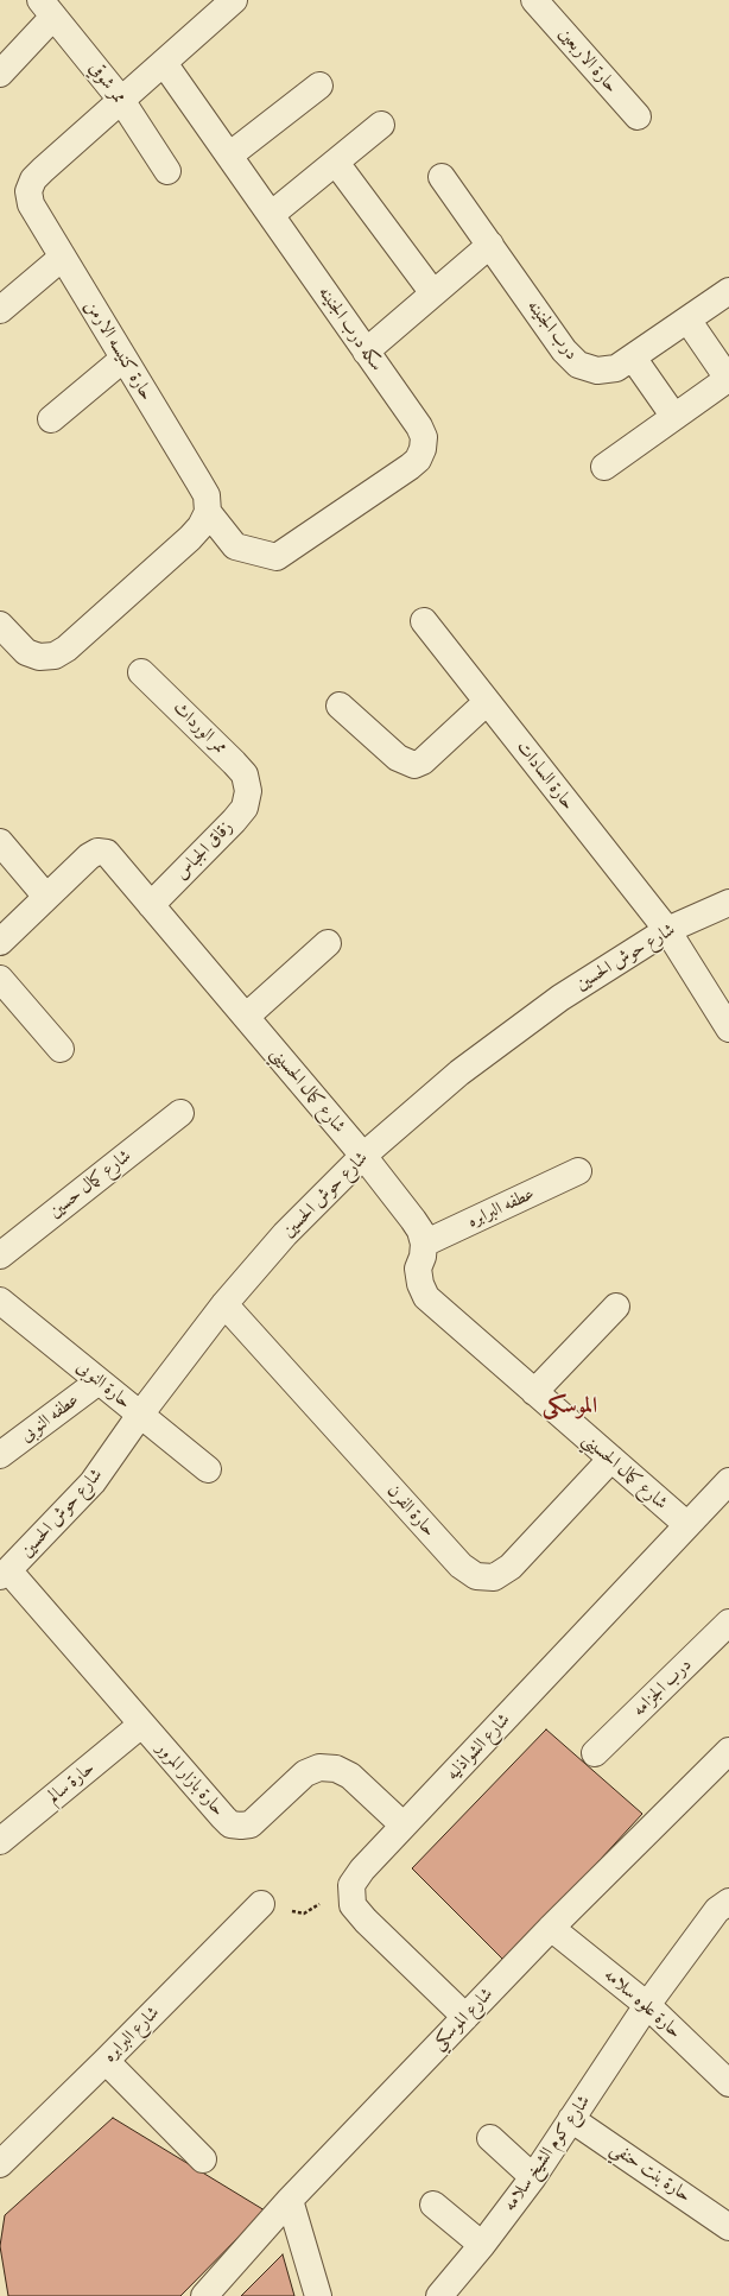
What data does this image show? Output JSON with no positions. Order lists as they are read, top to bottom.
{
  "streets": {
    "street": [
      "حارة الاربعين",
      "ممر شوقي",
      "سكه درب الجنينه",
      "درب الجنينه",
      "حارة كنيسه الارمن",
      "ممر الورداث",
      "حارة السادات",
      "زقاق الجباس",
      "شارع حوش الحسين",
      "شارع كمال الحسيني",
      "شارع كمال حسين",
      "عطفه البرابره",
      "حارة النوبى",
      "عطفه النوبى",
      "حارة الفرن",
      "درب الجزامه",
      "شارع الشواذليه",
      "حارة بازار المرور",
      "حارة سالم",
      "حارة علوه سلامه",
      "شارع الموسكي",
      "شارع البرابره",
      "شارع كوم الشيخ سلامه",
      "حارة بنت حنفي"
    ]
  },
  "crossings": [
    ["ممر شوقي", "حارة كنيسه الارمن"],
    ["سكه درب الجنينه", "حارة كنيسه الارمن"],
    ["ممر الورداث", "زقاق الجباس"],
    ["حارة السادات", "شارع حوش الحسين"],
    ["زقاق الجباس", "شارع كمال الحسيني"],
    ["شارع حوش الحسين", "شارع كمال الحسيني"],
    ["شارع حوش الحسين", "حارة النوبى"],
    ["شارع حوش الحسين", "حارة الفرن"],
    ["شارع حوش الحسين", "حارة بازار المرور"],
    ["شارع كمال الحسيني", "عطفه البرابره"],
    ["شارع كمال الحسيني", "حارة الفرن"],
    ["شارع كمال الحسيني", "شارع الشواذليه"],
    ["حارة النوبى", "عطفه النوبى"],
    ["شارع الشواذليه", "حارة بازار المرور"],
    ["حارة بازار المرور", "حارة سالم"],
    ["حارة علوه سلامه", "شارع الموسكي"],
    ["حارة علوه سلامه", "شارع كوم الشيخ سلامه"],
    ["شارع كوم الشيخ سلامه", "حارة بنت حنفي"]
  ],
  "districts": ["الموسكى"]
}
